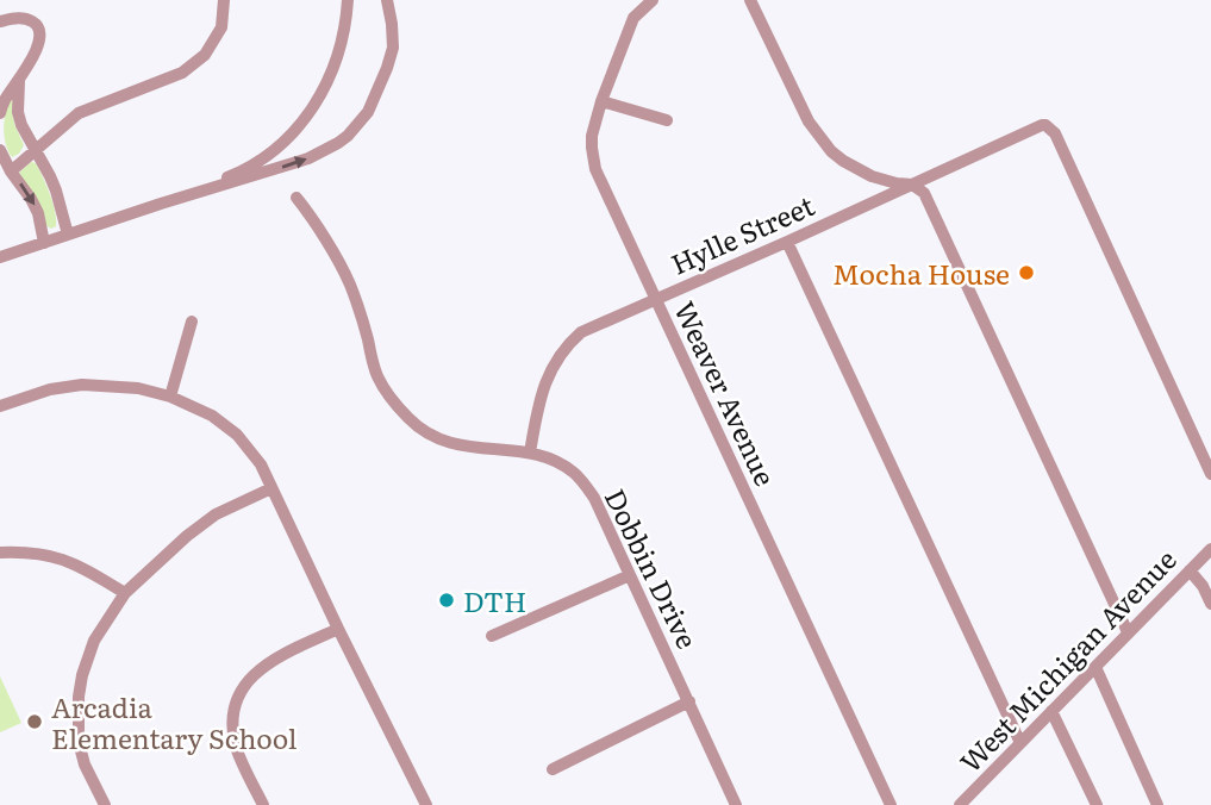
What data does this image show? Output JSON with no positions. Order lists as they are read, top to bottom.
{
  "streets": {
    "street": [
      "Hylle Street",
      "Weaver Avenue",
      "Dobbin Drive",
      "West Michigan Avenue"
    ]
  },
  "crossings": [
    ["Hylle Street", "Weaver Avenue"],
    ["Hylle Street", "Dobbin Drive"]
  ],
  "places": ["Mocha House", "DTH", "Arcadia Elementary School"]
}
